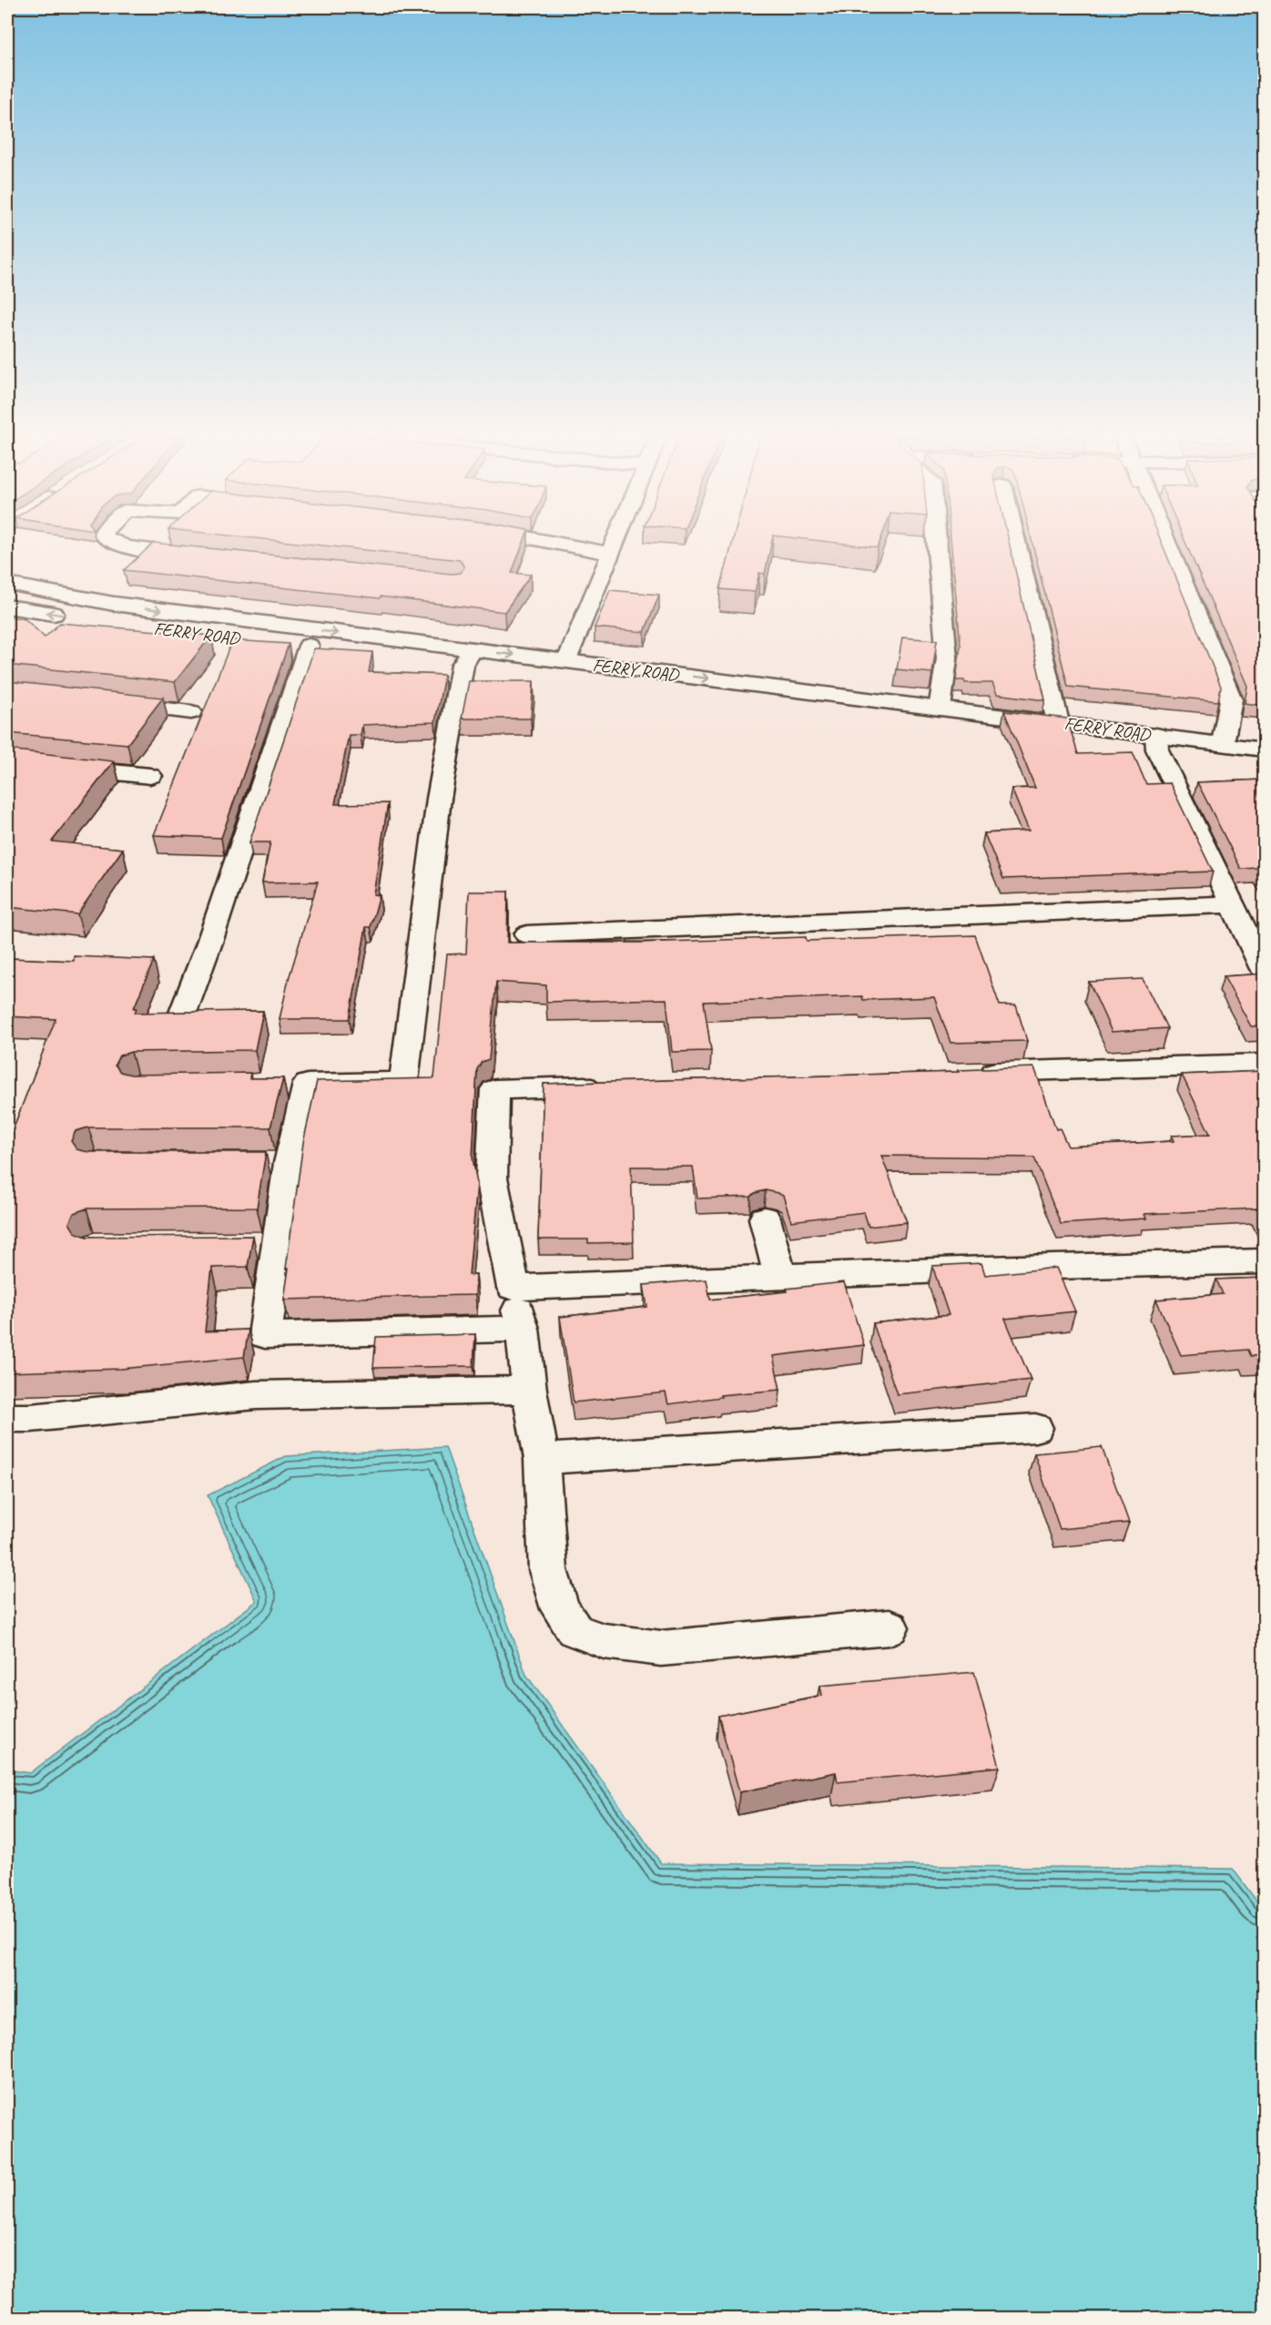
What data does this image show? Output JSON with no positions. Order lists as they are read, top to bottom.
{
  "streets": {
    "street": ["FERRY ROAD"]
  }
}
